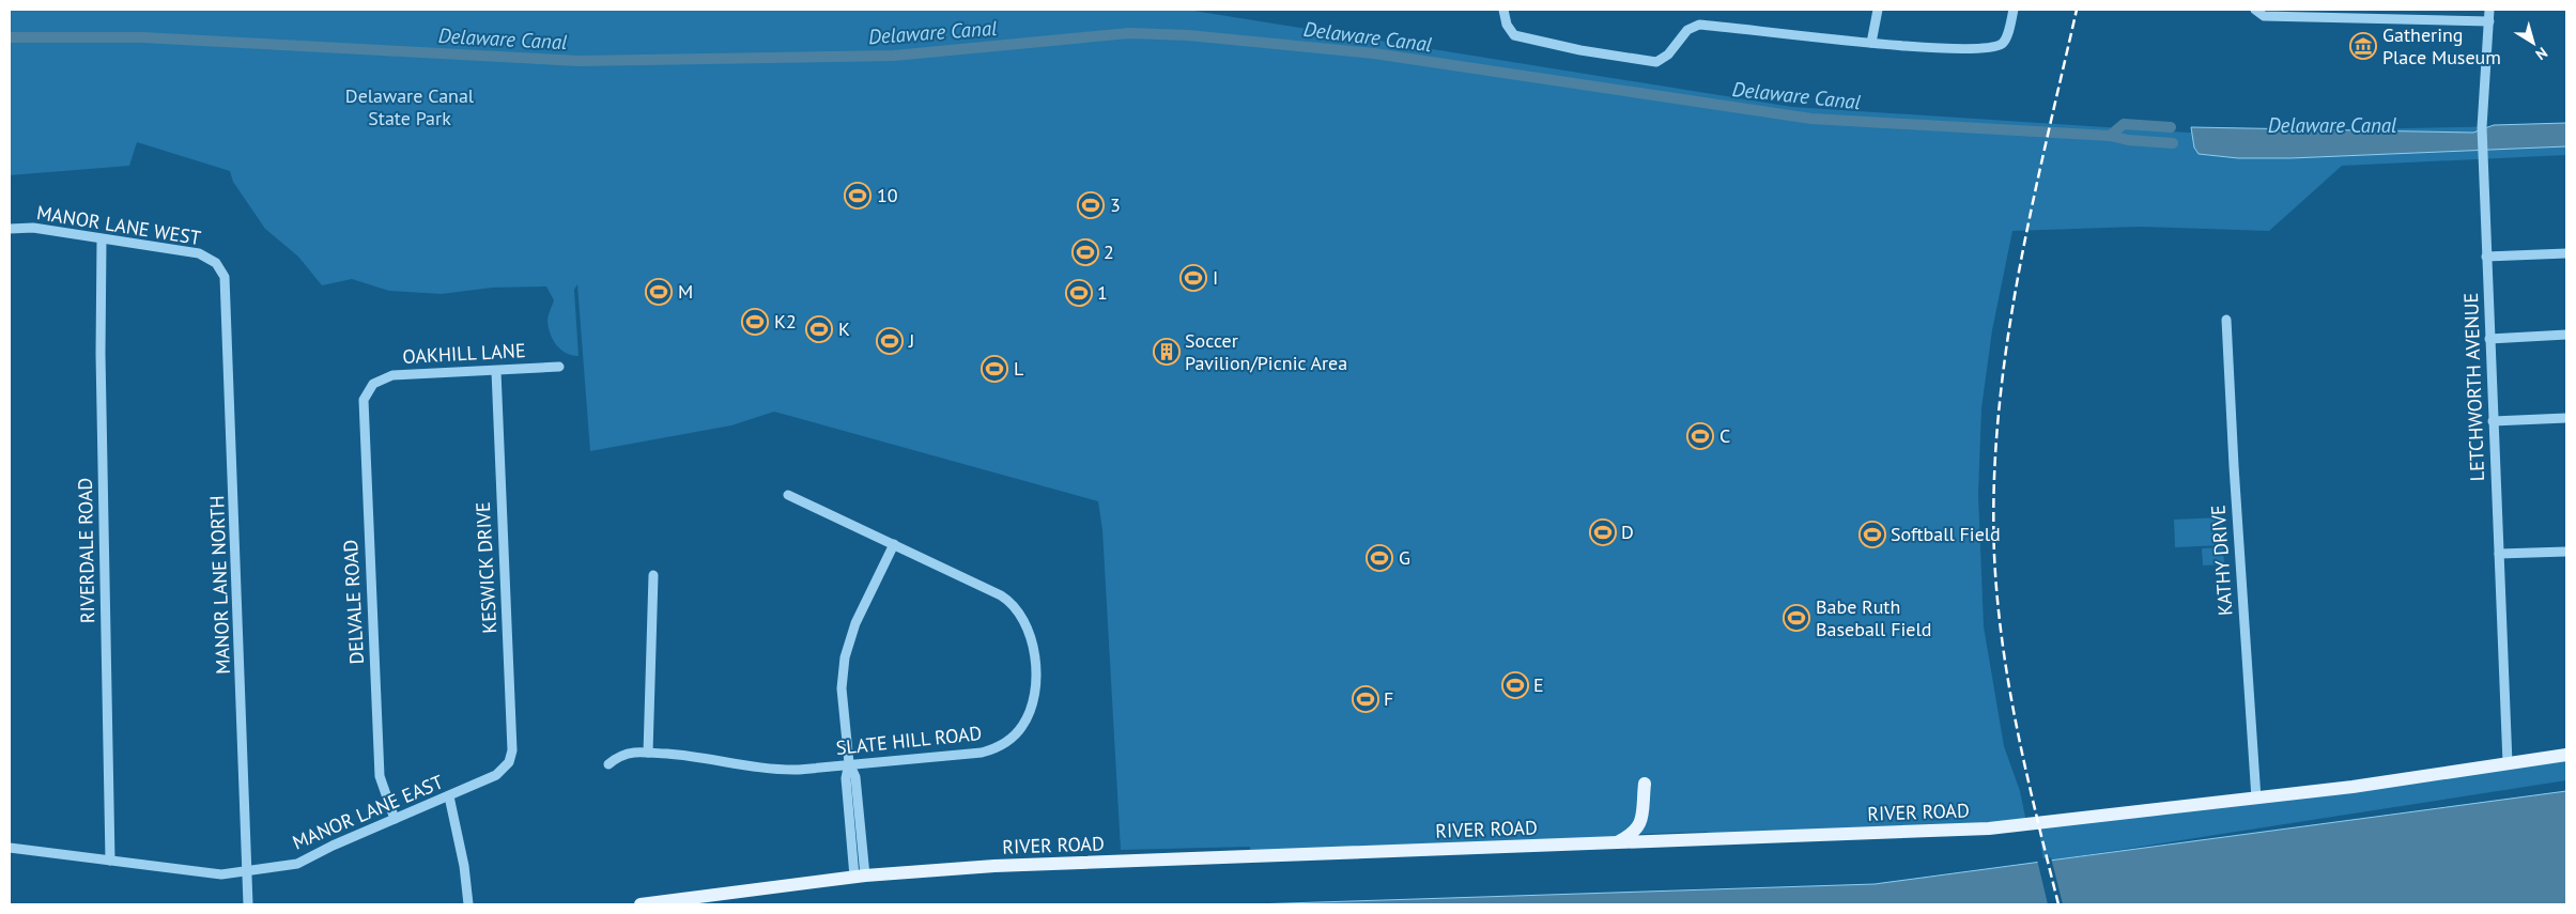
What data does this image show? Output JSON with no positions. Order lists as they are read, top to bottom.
{
  "streets": {
    "main road": ["RIVER ROAD"],
    "street": [
      "MANOR LANE WEST",
      "OAKHILL LANE",
      "LETCHWORTH AVENUE",
      "RIVERDALE ROAD",
      "KATHY DRIVE",
      "KESWICK DRIVE",
      "MANOR LANE NORTH",
      "DELVALE ROAD",
      "SLATE HILL ROAD",
      "MANOR LANE EAST"
    ]
  },
  "crossings": [
    ["MANOR LANE WEST", "RIVERDALE ROAD"],
    ["MANOR LANE WEST", "MANOR LANE NORTH"],
    ["OAKHILL LANE", "KESWICK DRIVE"],
    ["OAKHILL LANE", "DELVALE ROAD"],
    ["LETCHWORTH AVENUE", "RIVER ROAD"],
    ["RIVERDALE ROAD", "MANOR LANE EAST"],
    ["KATHY DRIVE", "RIVER ROAD"],
    ["KESWICK DRIVE", "MANOR LANE EAST"],
    ["MANOR LANE NORTH", "MANOR LANE EAST"],
    ["DELVALE ROAD", "MANOR LANE EAST"]
  ],
  "water": ["Delaware Canal"],
  "parks": ["Delaware Canal State Park"],
  "places": {
    "museum": ["Gathering Place Museum"],
    "sports": [
      "10",
      "3",
      "2",
      "I",
      "M",
      "1",
      "K2",
      "K",
      "J",
      "L",
      "C",
      "D",
      "Softball Field",
      "G",
      "Babe Ruth Baseball Field",
      "E",
      "F"
    ],
    "building": ["Soccer Pavilion/Picnic Area"]
  },
  "north": "bottom right"
}
